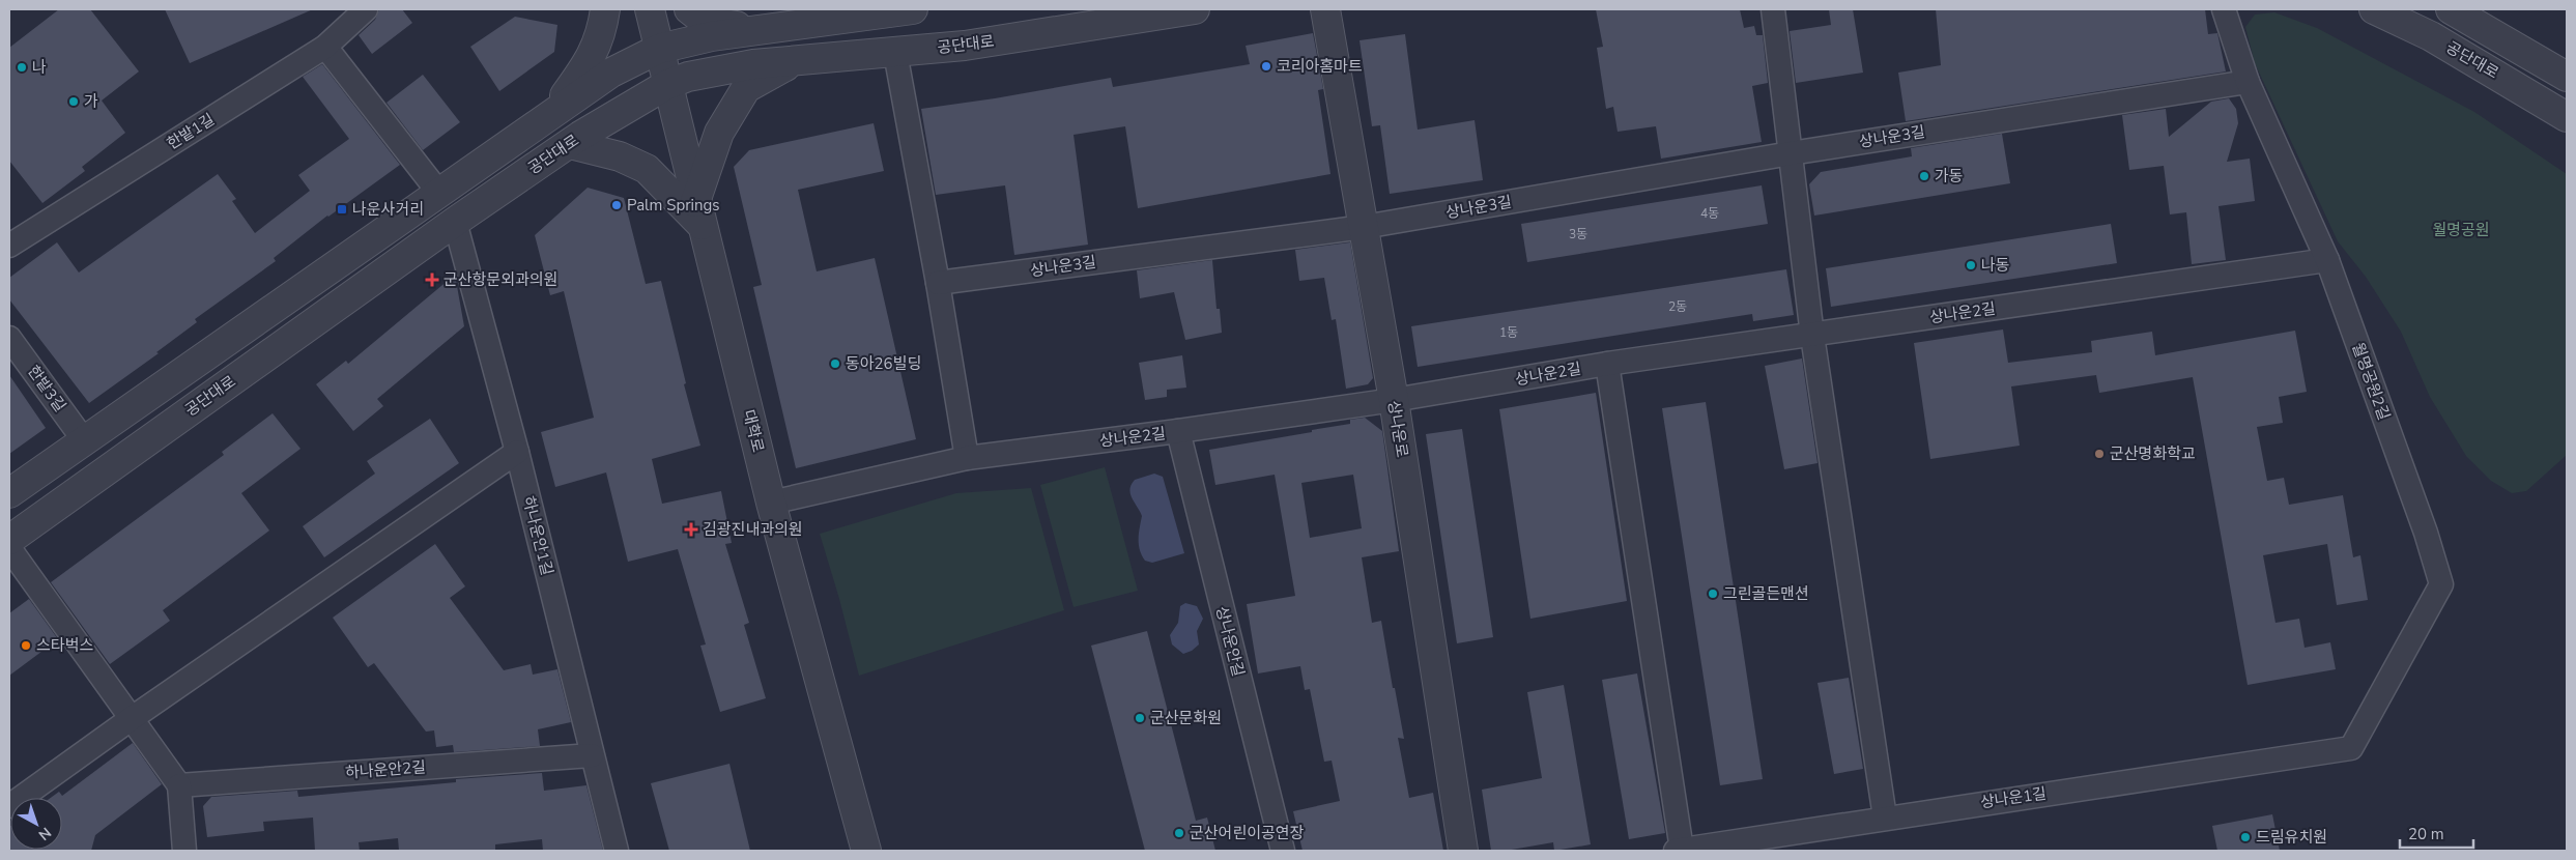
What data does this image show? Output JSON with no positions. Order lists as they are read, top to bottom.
{
  "streets": {
    "street": [
      "공단대로",
      "한밭1길",
      "상나운3길",
      "상나운2길",
      "월명공원2길",
      "한밭3길",
      "상나운로",
      "대학로",
      "하나운안1길",
      "상나운안길",
      "하나운안2길",
      "상나운1길"
    ]
  },
  "crossings": [
    ["공단대로", "대학로"],
    ["공단대로", "하나운안1길"],
    ["상나운3길", "월명공원2길"],
    ["상나운3길", "상나운로"],
    ["상나운2길", "월명공원2길"],
    ["상나운2길", "상나운로"],
    ["상나운2길", "대학로"],
    ["상나운2길", "상나운안길"],
    ["월명공원2길", "상나운1길"],
    ["하나운안1길", "하나운안2길"]
  ],
  "parks": ["월명공원"],
  "places": {
    "other": [
      "코리아홈마트",
      "나",
      "가",
      "가동",
      "Palm Springs",
      "나동",
      "동아26빌딩",
      "군산명화학교",
      "그린골든맨션",
      "스타벅스",
      "군산문화원",
      "군산어린이공연장",
      "드림유치원"
    ],
    "transit": ["나운사거리"],
    "health": ["군산항문외과의원", "김광진내과의원"]
  },
  "house_numbers": [
    "4동",
    "3동",
    "2동",
    "1동"
  ],
  "scale_bar": "20 m",
  "north": "bottom right"
}
